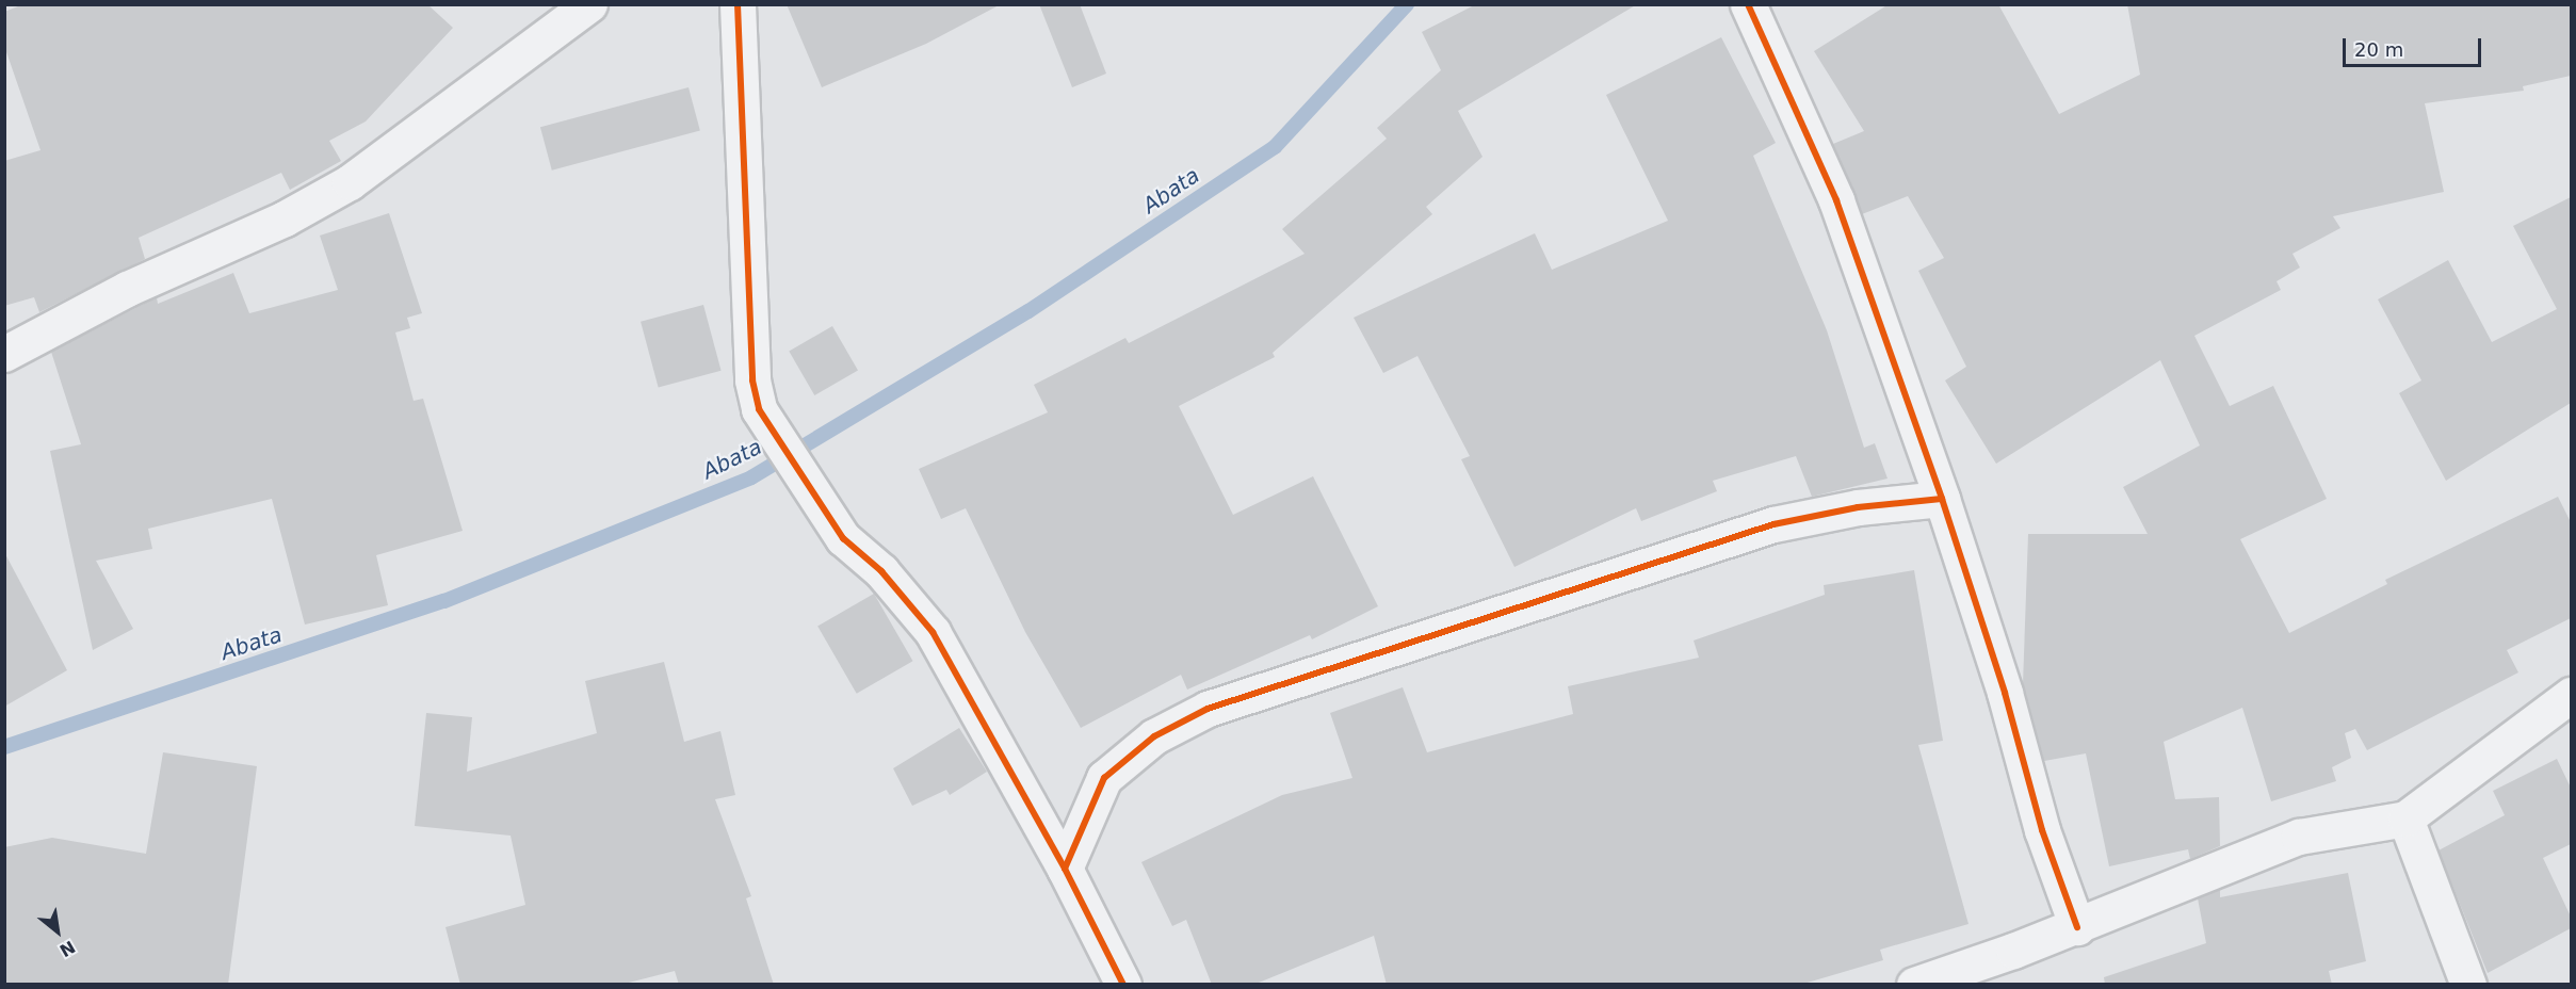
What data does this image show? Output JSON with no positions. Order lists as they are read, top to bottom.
{
  "water": ["Abata"],
  "scale_bar": "20 m",
  "north": "bottom right"
}
